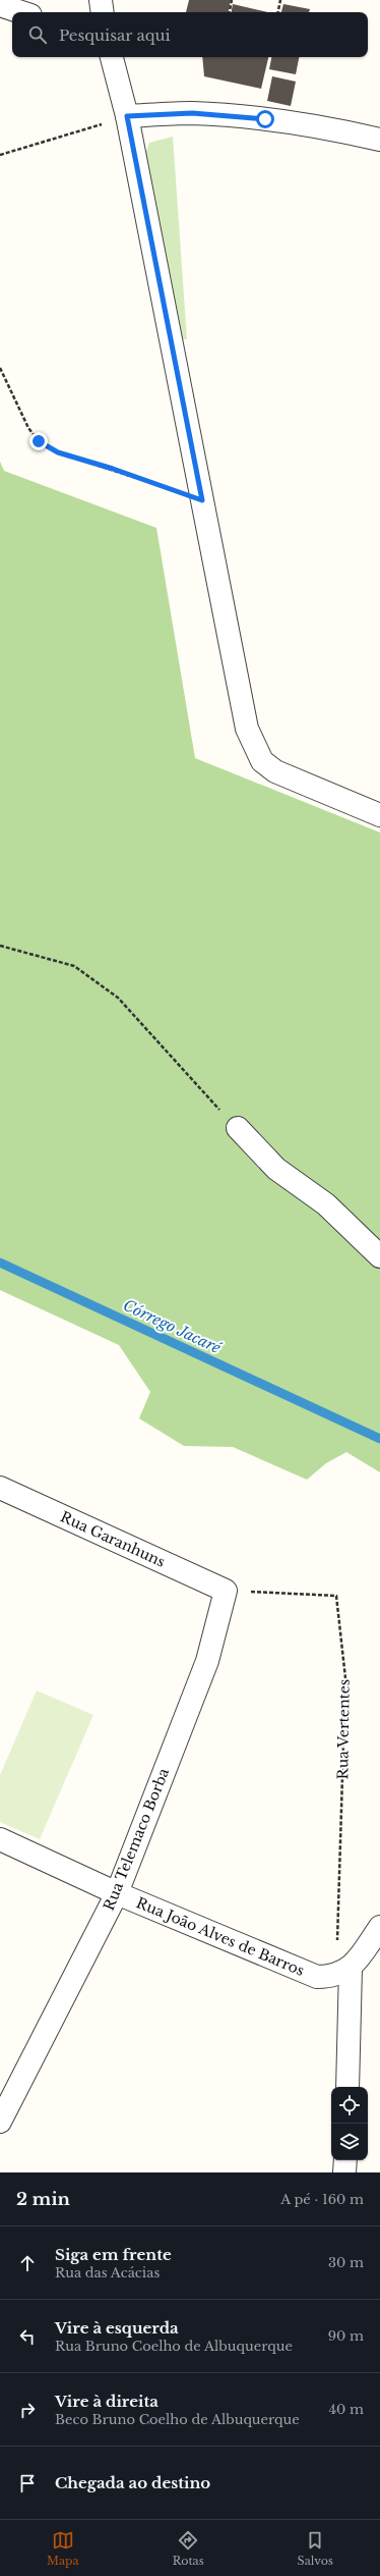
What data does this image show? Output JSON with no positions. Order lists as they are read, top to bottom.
{
  "streets": {
    "street": ["Rua Garanhuns", "Rua Telemaco Borba", "Rua João Alves de Barros"],
    "path": ["Rua Vertentes"]
  },
  "crossings": [
    ["Rua Garanhuns", "Rua Vertentes"],
    ["Rua Garanhuns", "Rua Telemaco Borba"],
    ["Rua Vertentes", "Rua Telemaco Borba"],
    ["Rua Vertentes", "Rua João Alves de Barros"],
    ["Rua Telemaco Borba", "Rua João Alves de Barros"]
  ],
  "water": ["Córrego Jacaré"],
  "page": {
    "search": "Pesquisar aqui",
    "heading": ["2 min", "A pé · 160 m"],
    "list": [
      ["Siga em frente", "Rua das Acácias", "30 m"],
      ["Vire à esquerda", "Rua Bruno Coelho de Albuquerque", "90 m"],
      ["Vire à direita", "Beco Bruno Coelho de Albuquerque", "40 m"],
      "Chegada ao destino"
    ],
    "nav": ["Mapa", "Rotas", "Salvos"]
  }
}
